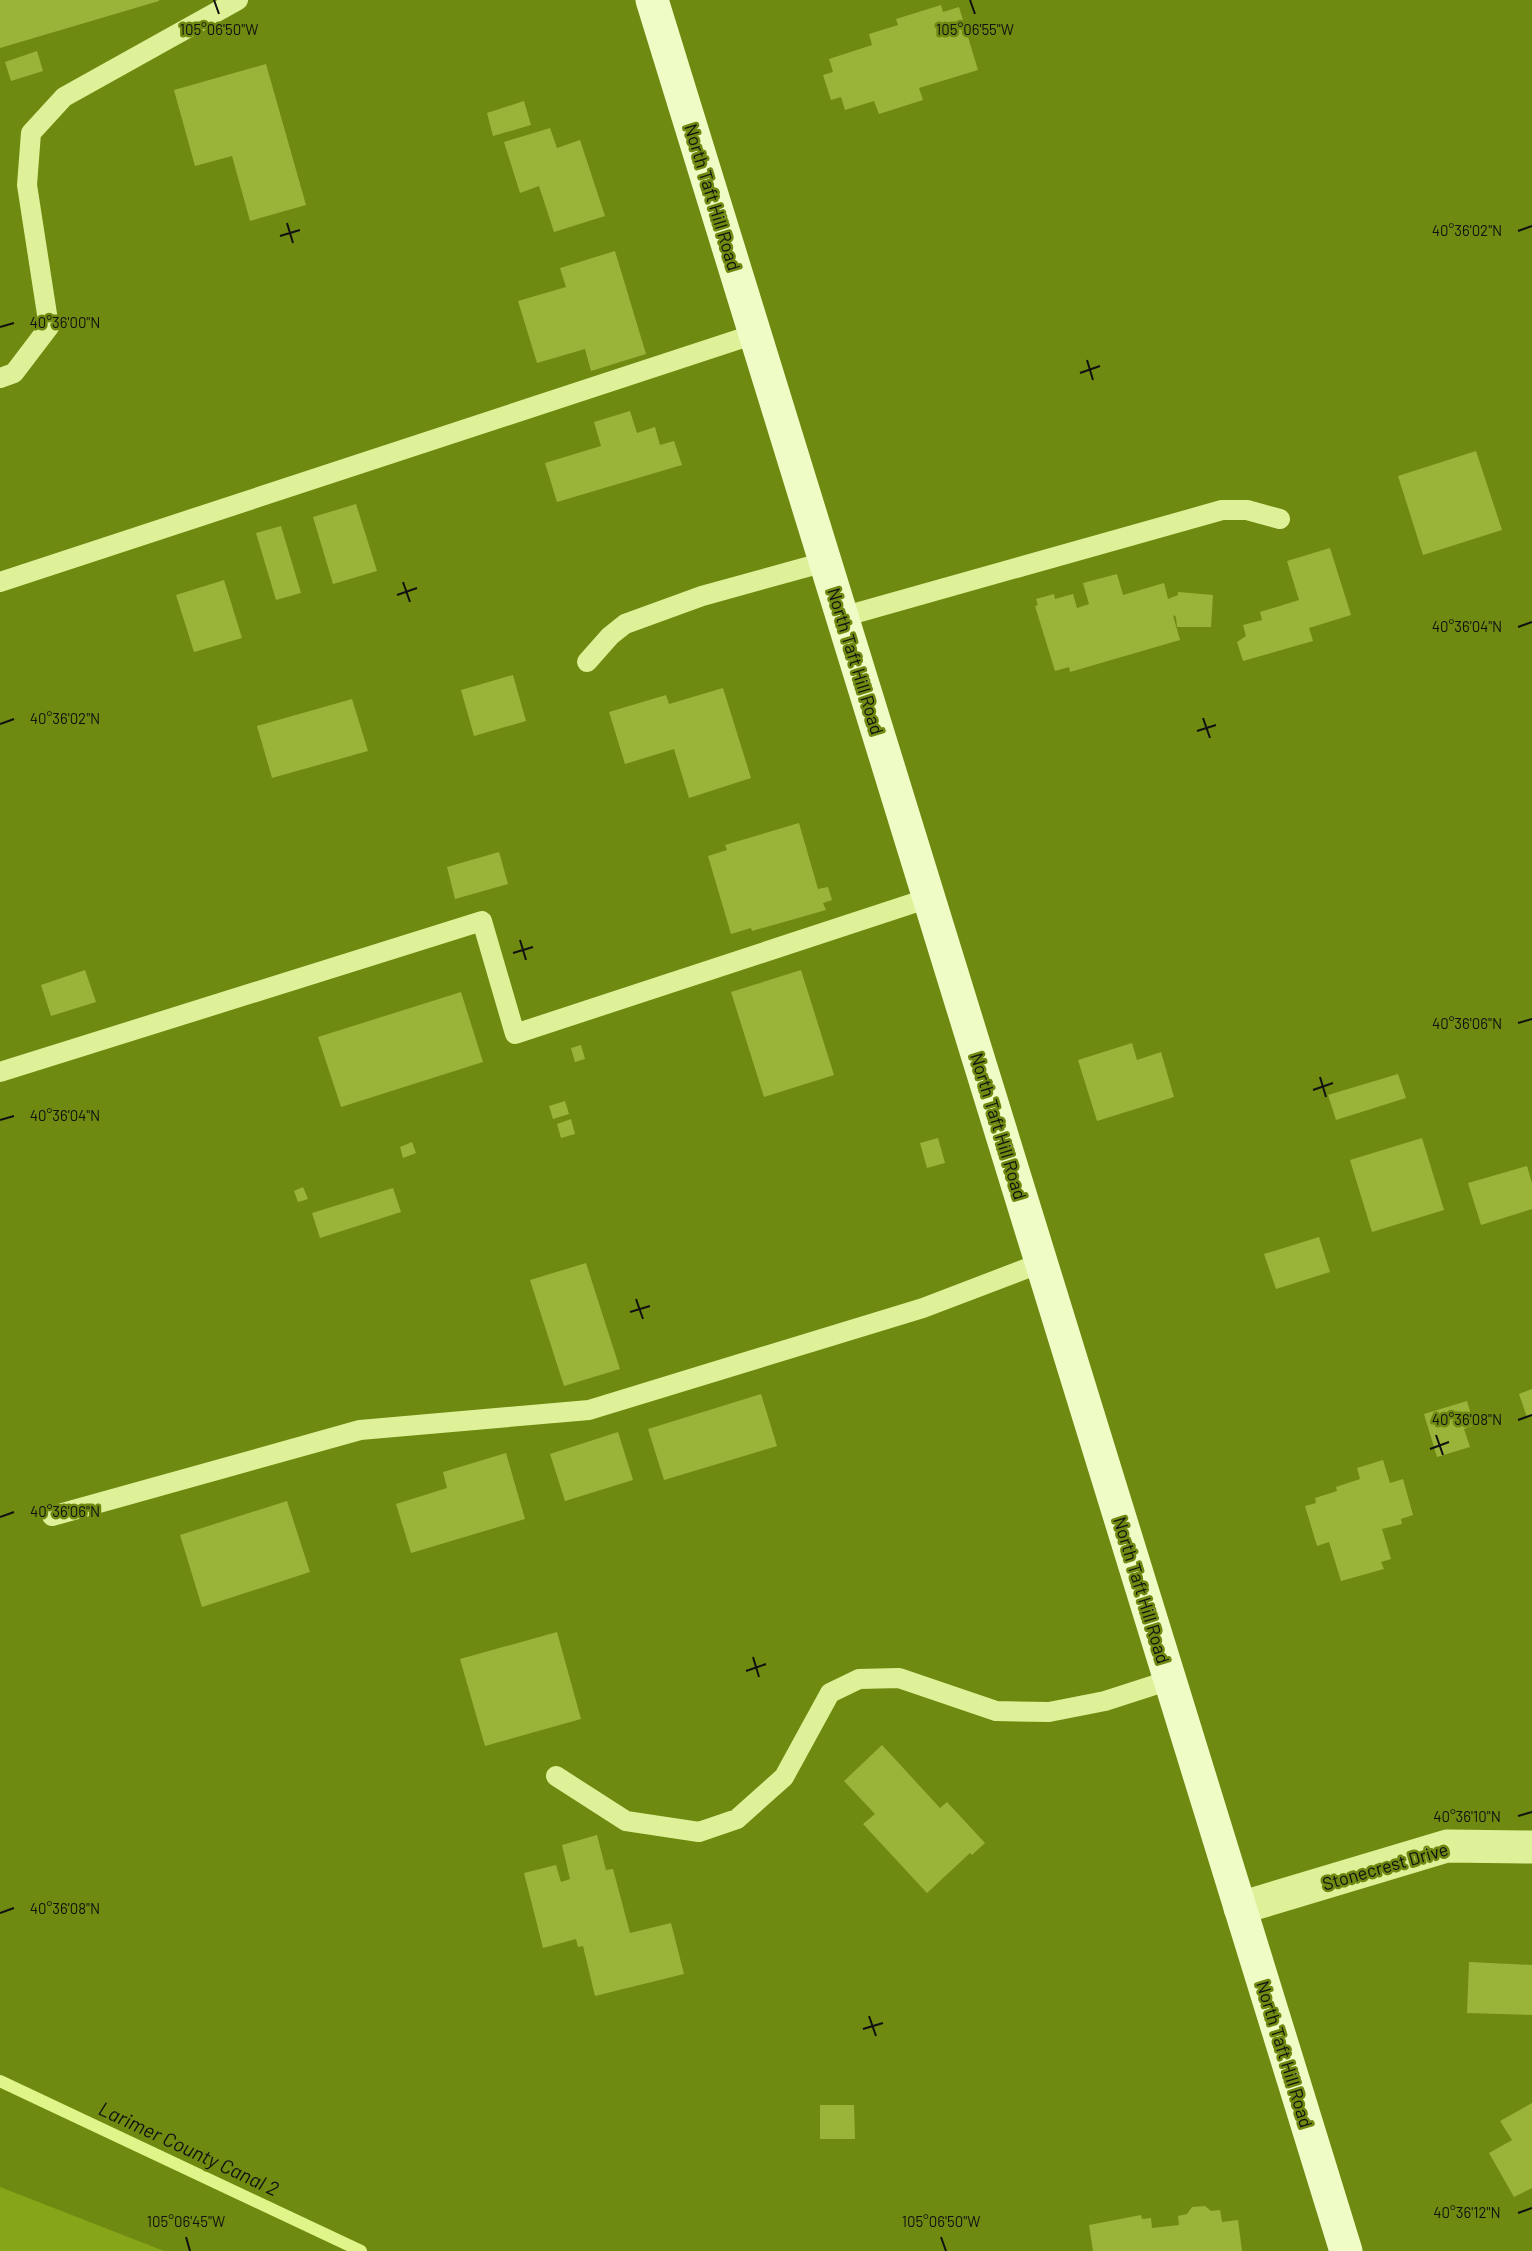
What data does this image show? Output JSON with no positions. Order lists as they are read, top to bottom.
{
  "streets": {
    "main road": ["North Taft Hill Road"],
    "street": ["Stonecrest Drive"]
  },
  "crossings": [
    ["North Taft Hill Road", "Stonecrest Drive"]
  ],
  "water": ["Larimer County Canal 2"],
  "coordinates": [
    "105°06'50\"W",
    "105°06'55\"W",
    "40°36'02\"N",
    "40°36'00\"N",
    "40°36'04\"N",
    "40°36'06\"N",
    "40°36'08\"N",
    "40°36'10\"N",
    "40°36'12\"N",
    "105°06'45\"W"
  ]
}
